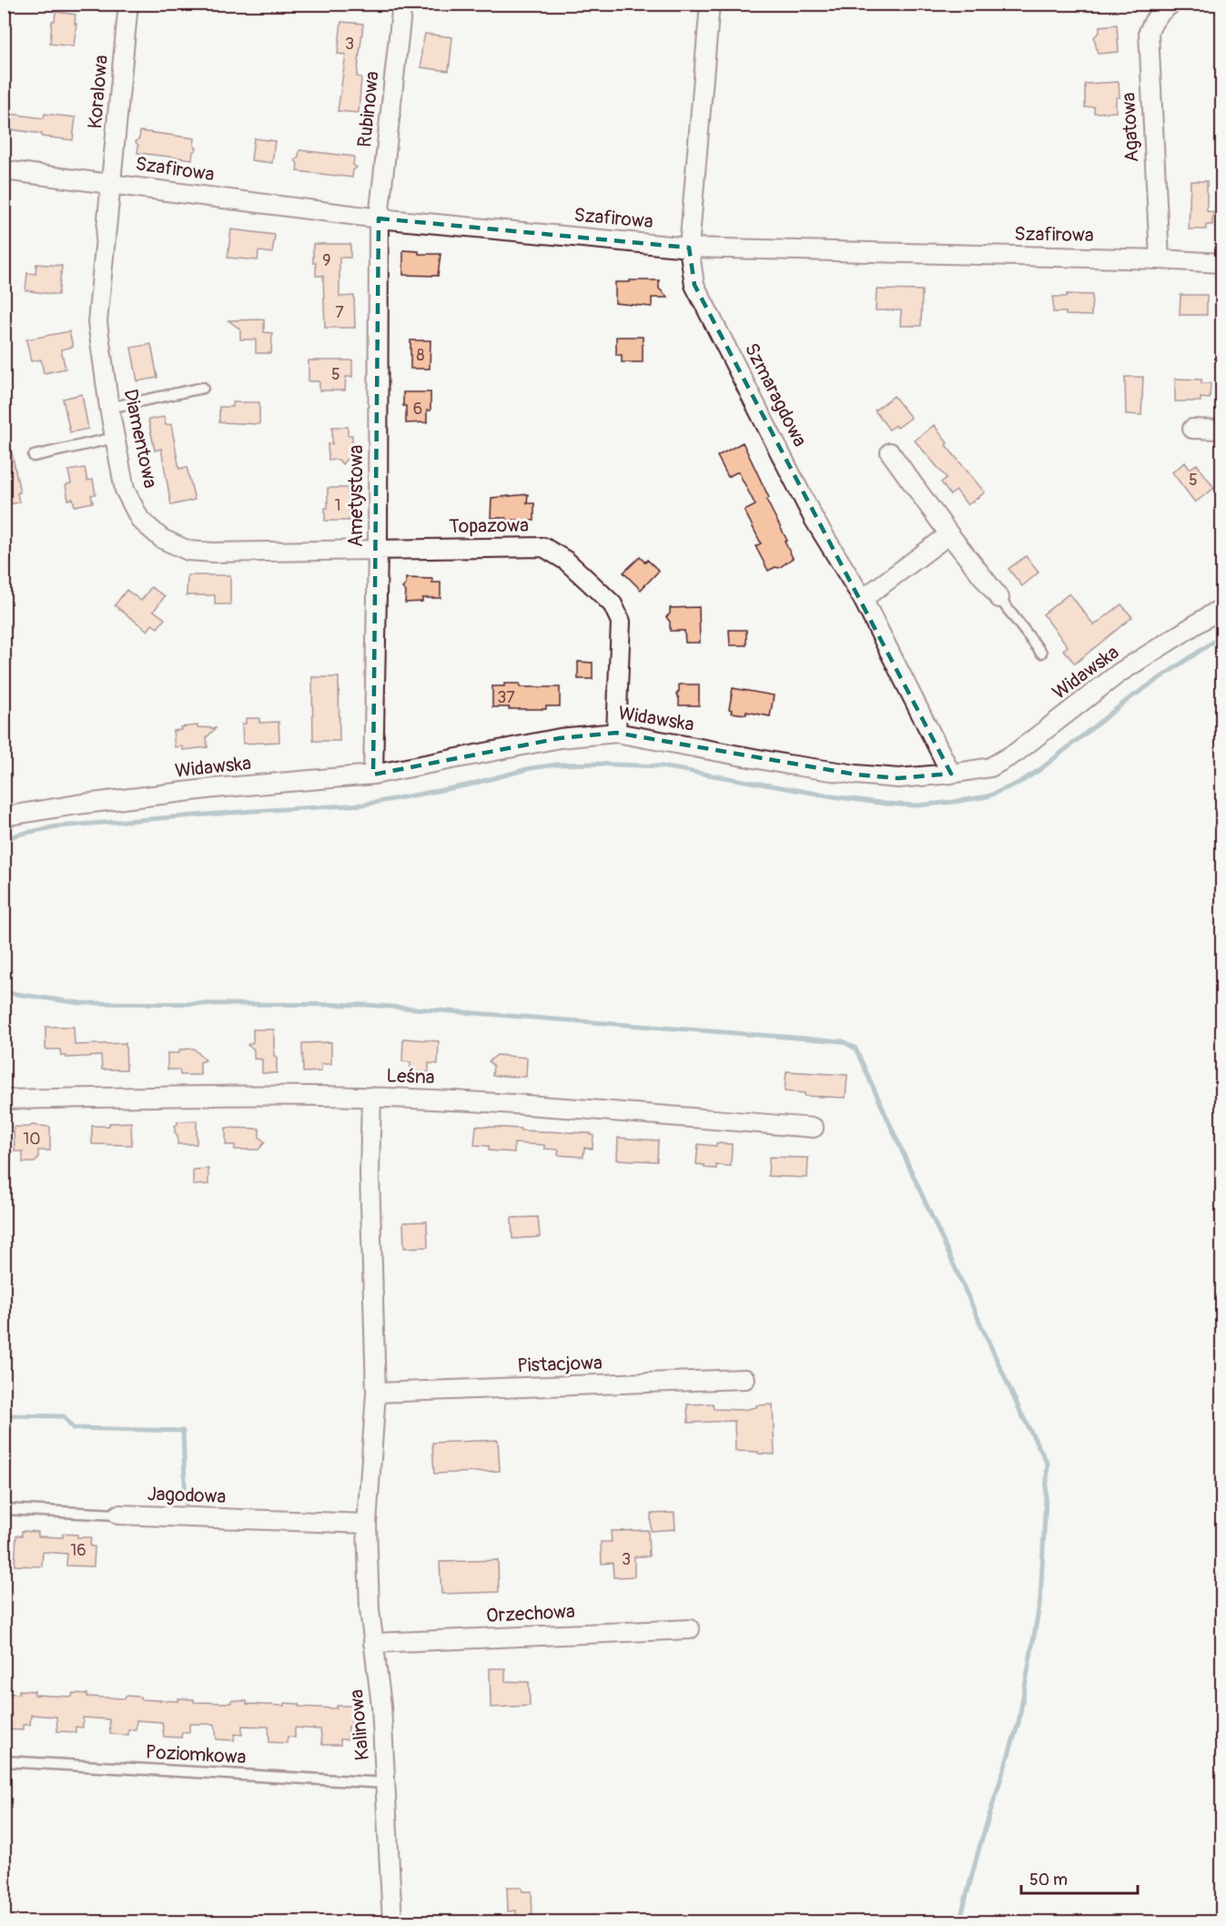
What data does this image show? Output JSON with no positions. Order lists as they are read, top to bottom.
{
  "streets": {
    "street": [
      "Koralowa",
      "Rubinowa",
      "Agatowa",
      "Szafirowa",
      "Szmaragdowa",
      "Diamentowa",
      "Ametystowa",
      "Topazowa",
      "Widawska",
      "Leśna",
      "Pistacjowa",
      "Jagodowa",
      "Orzechowa",
      "Kalinowa"
    ],
    "lane": ["Poziomkowa"]
  },
  "crossings": [
    ["Koralowa", "Szafirowa"],
    ["Koralowa", "Diamentowa"],
    ["Rubinowa", "Szafirowa"],
    ["Rubinowa", "Ametystowa"],
    ["Agatowa", "Szafirowa"],
    ["Szafirowa", "Szmaragdowa"],
    ["Szafirowa", "Diamentowa"],
    ["Szafirowa", "Ametystowa"],
    ["Szmaragdowa", "Widawska"],
    ["Diamentowa", "Ametystowa"],
    ["Diamentowa", "Topazowa"],
    ["Ametystowa", "Topazowa"],
    ["Ametystowa", "Widawska"],
    ["Topazowa", "Widawska"],
    ["Leśna", "Kalinowa"],
    ["Pistacjowa", "Kalinowa"],
    ["Jagodowa", "Kalinowa"],
    ["Orzechowa", "Kalinowa"],
    ["Kalinowa", "Poziomkowa"]
  ],
  "house_numbers": [
    "3",
    "9",
    "7",
    "8",
    "5",
    "6",
    "5",
    "1",
    "37",
    "10",
    "16",
    "3"
  ],
  "scale_bar": "50 m"
}
